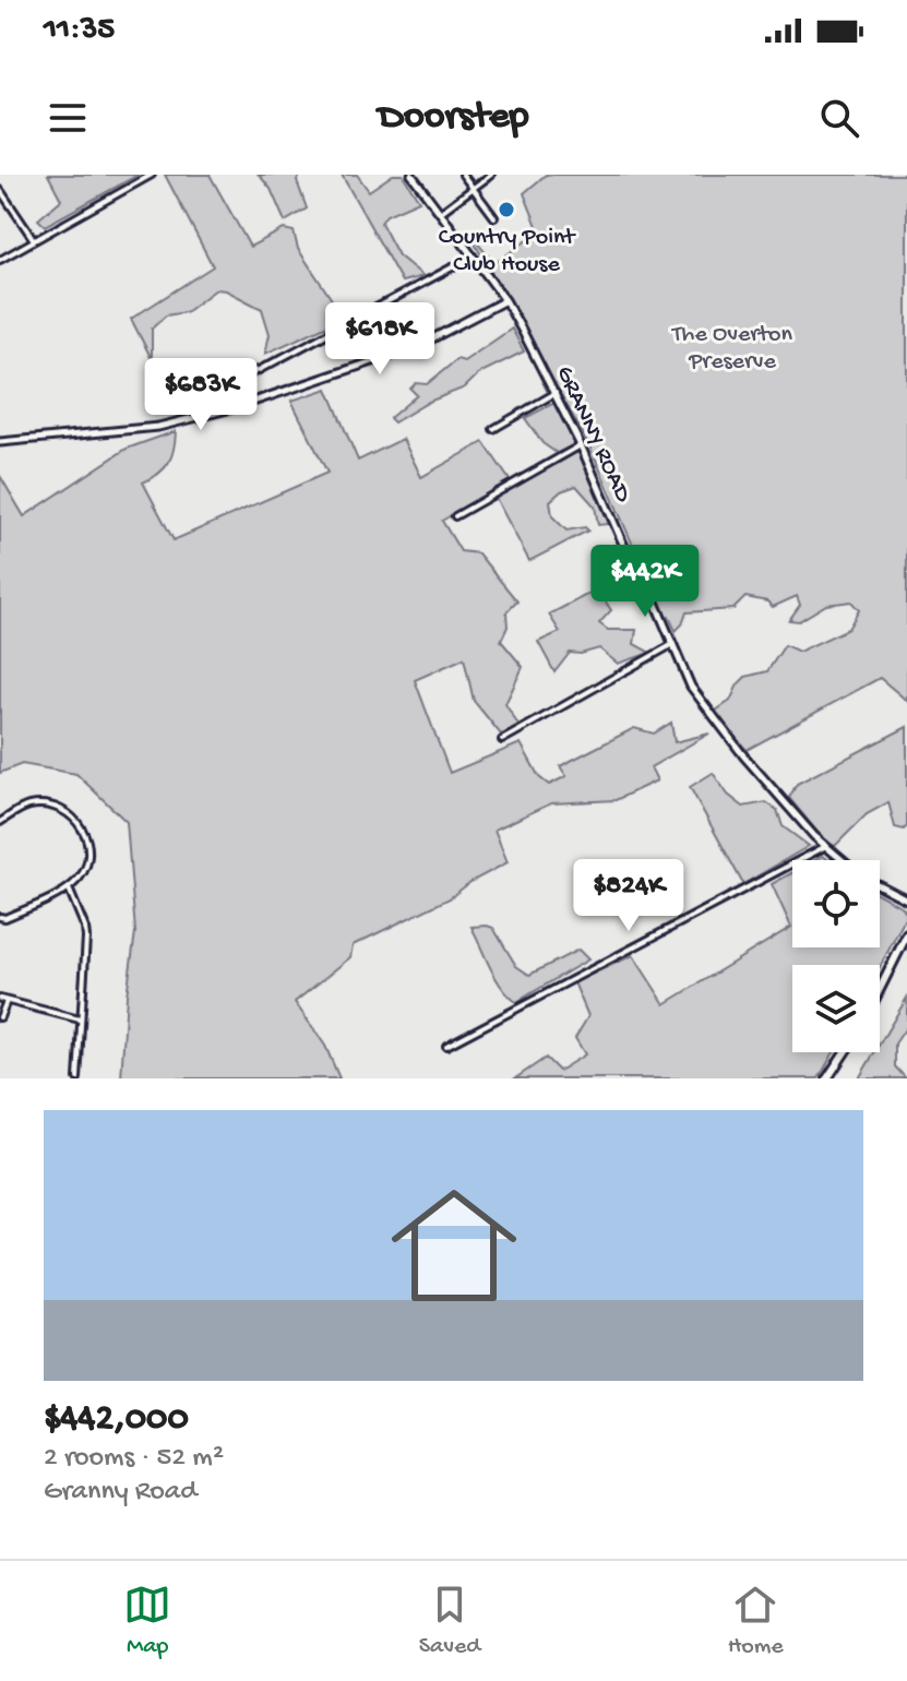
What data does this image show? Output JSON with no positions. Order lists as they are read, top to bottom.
{
  "streets": {
    "street": ["GRANNY ROAD"]
  },
  "parks": ["The Overton Preserve"],
  "places": ["Country Point Club House"],
  "page": {
    "status": "11:35",
    "header": "Doorstep",
    "price": [
      "$618K",
      "$683K",
      "$442K",
      "$824K"
    ],
    "list": [
      {
        "name": "$442,000",
        "note": "2 rooms · 52 m² · Granny Road"
      }
    ],
    "tabs": ["Map", "Saved", "Home"]
  }
}
